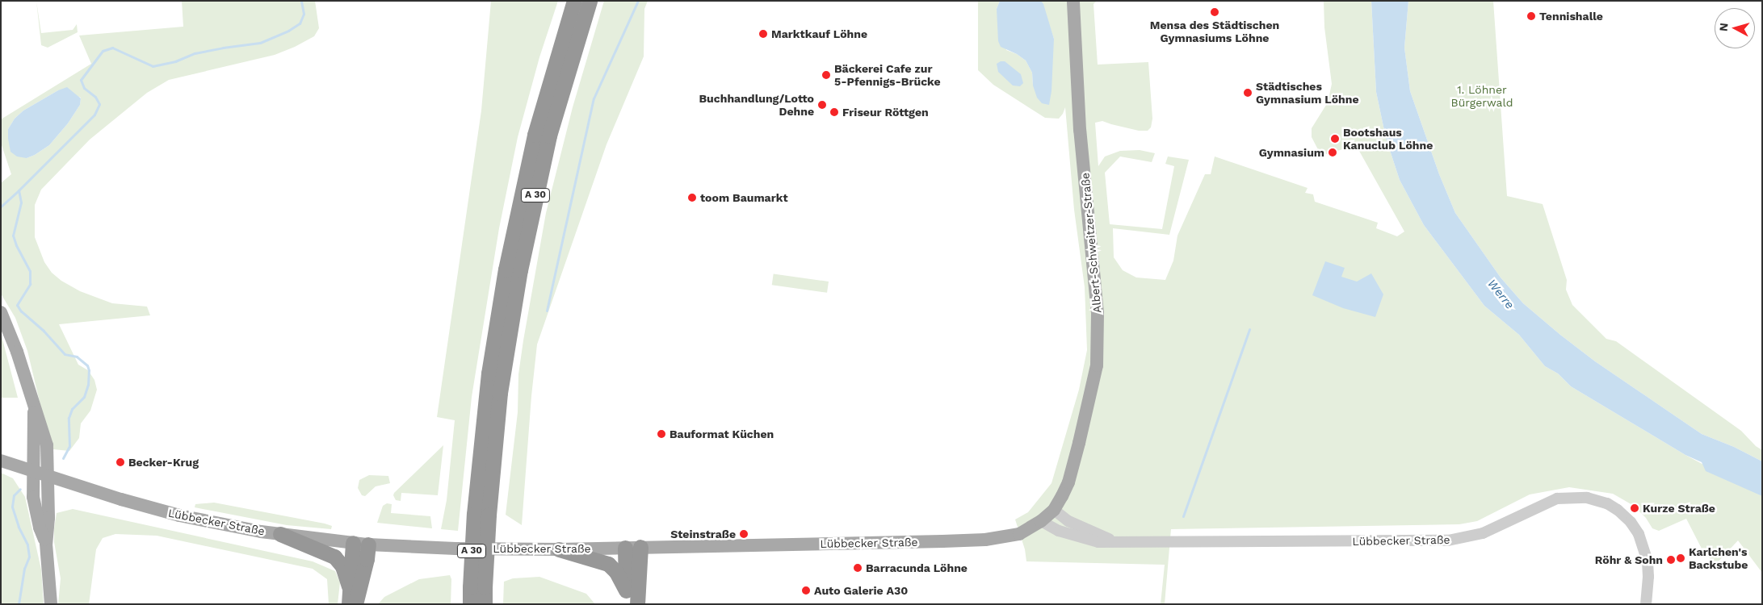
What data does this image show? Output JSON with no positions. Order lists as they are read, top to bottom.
{
  "streets": {
    "highway": ["A 30"],
    "main road": ["Albert-Schweitzer-Straße", "Lübbecker Straße"]
  },
  "crossings": [
    ["Albert-Schweitzer-Straße", "Lübbecker Straße"]
  ],
  "water": ["Werre"],
  "parks": ["1. Löhner Bürgerwald"],
  "places": [
    "Mensa des Städtischen Gymnasiums Löhne",
    "Tennishalle",
    "Marktkauf Löhne",
    "Bäckerei Cafe zur 5-Pfennigs-Brücke",
    "Städtisches Gymnasium Löhne",
    "Buchhandlung/Lotto Dehne",
    "Friseur Röttgen",
    "Bootshaus Kanuclub Löhne",
    "Gymnasium",
    "toom Baumarkt",
    "Bauformat Küchen",
    "Becker-Krug",
    "Kurze Straße",
    "Steinstraße",
    "Karlchen's Backstube",
    "Röhr & Sohn",
    "Barracunda Löhne",
    "Auto Galerie A30"
  ],
  "north": "left"
}
